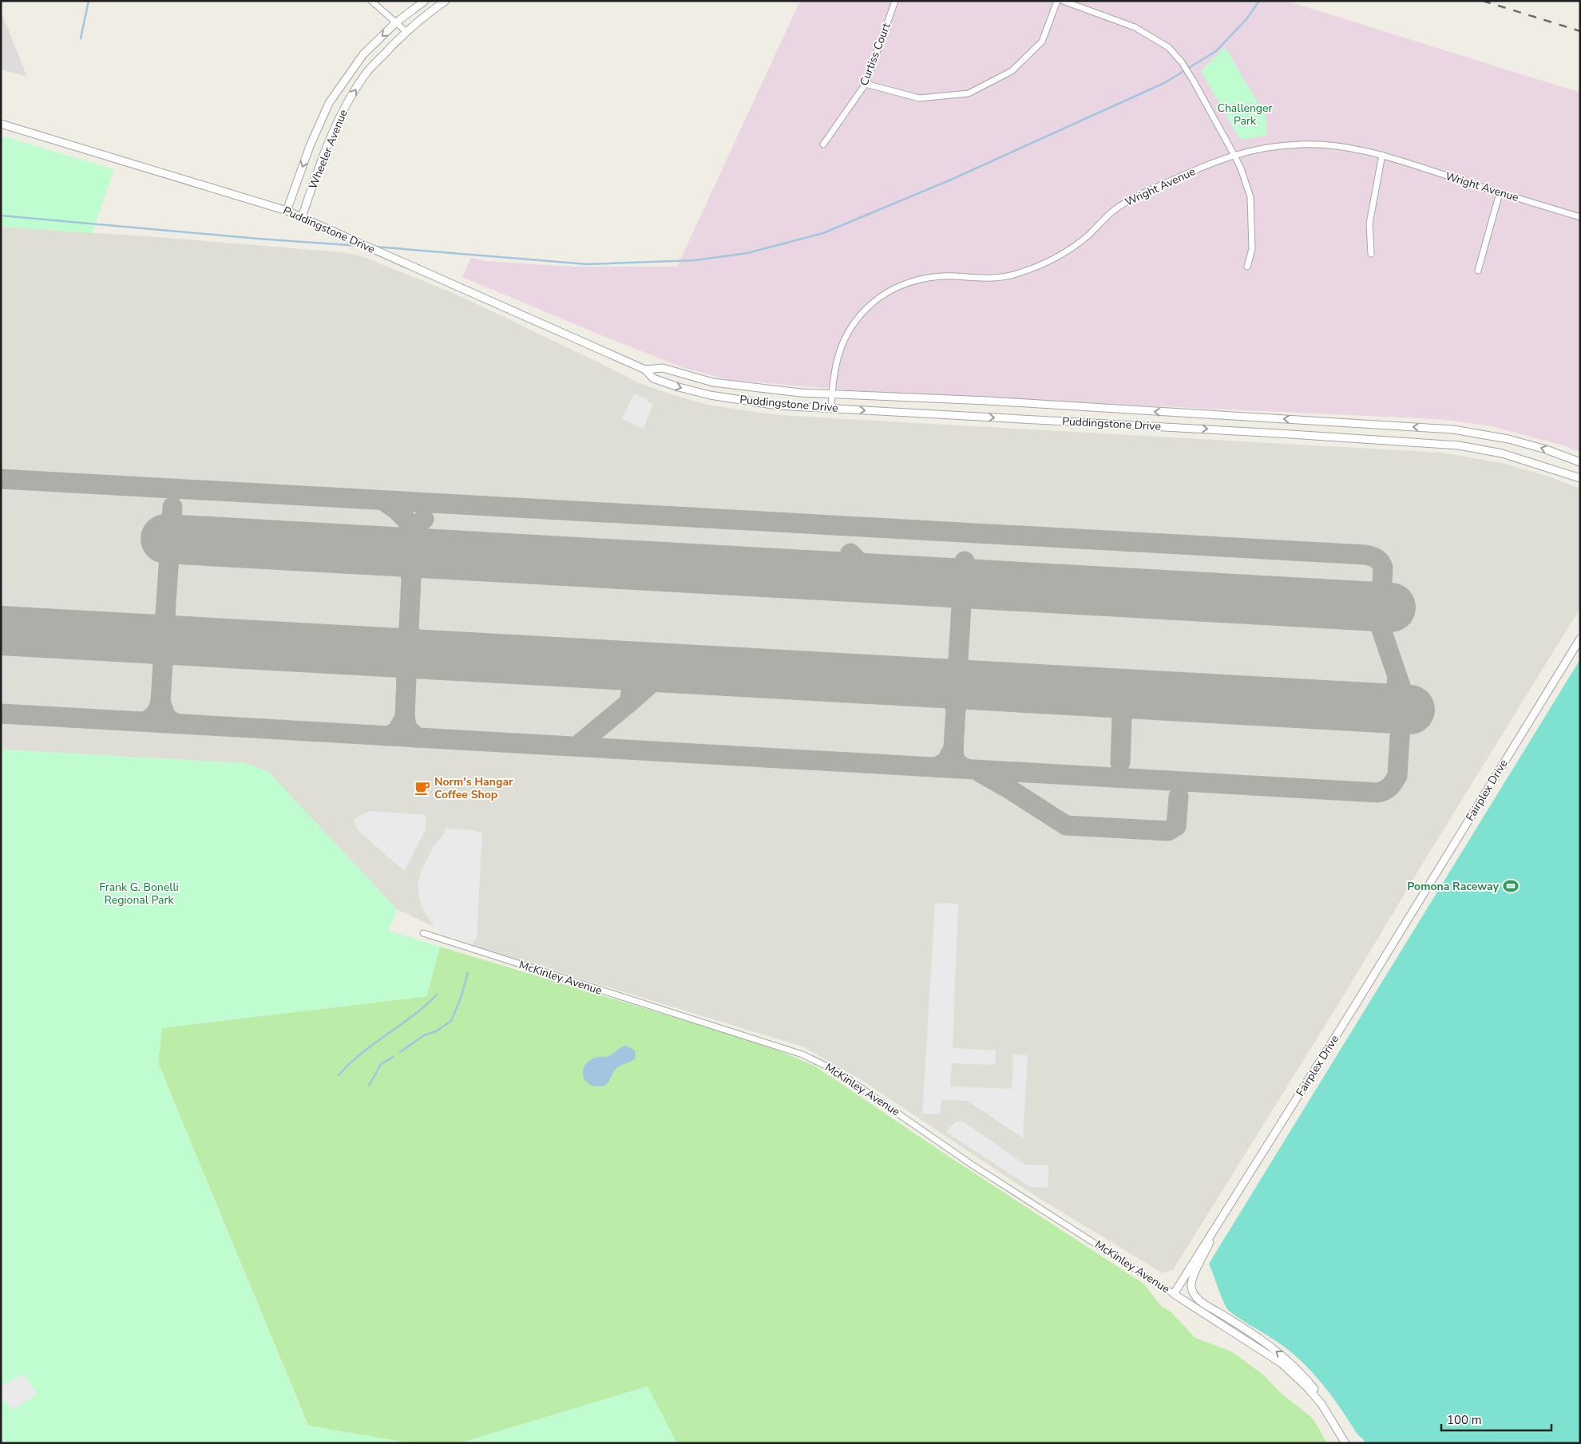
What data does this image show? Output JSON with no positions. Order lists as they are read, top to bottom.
{
  "streets": {
    "street": [
      "Curtiss Court",
      "Wheeler Avenue",
      "Wright Avenue",
      "Puddingstone Drive",
      "Fairplex Drive",
      "McKinley Avenue"
    ]
  },
  "crossings": [
    ["Wheeler Avenue", "Puddingstone Drive"],
    ["Wright Avenue", "Puddingstone Drive"],
    ["Fairplex Drive", "McKinley Avenue"]
  ],
  "parks": ["Challenger Park", "Frank G. Bonelli Regional Park"],
  "places": {
    "cafe": ["Norm's Hangar Coffee Shop"],
    "sports": ["Pomona Raceway"]
  },
  "scale_bar": "100 m"
}
